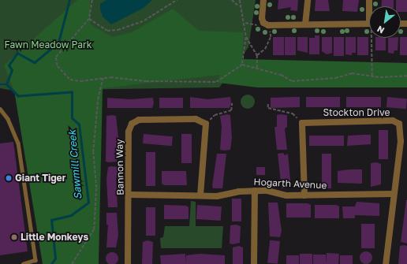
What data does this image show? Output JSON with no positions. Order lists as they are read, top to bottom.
{
  "streets": {
    "street": ["Stockton Drive", "Bannon Way", "Hogarth Avenue"]
  },
  "crossings": [
    ["Stockton Drive", "Hogarth Avenue"],
    ["Bannon Way", "Hogarth Avenue"]
  ],
  "water": ["Sawmill Creek"],
  "parks": ["Fawn Meadow Park"],
  "places": ["Giant Tiger", "Little Monkeys"],
  "north": "bottom left"
}
